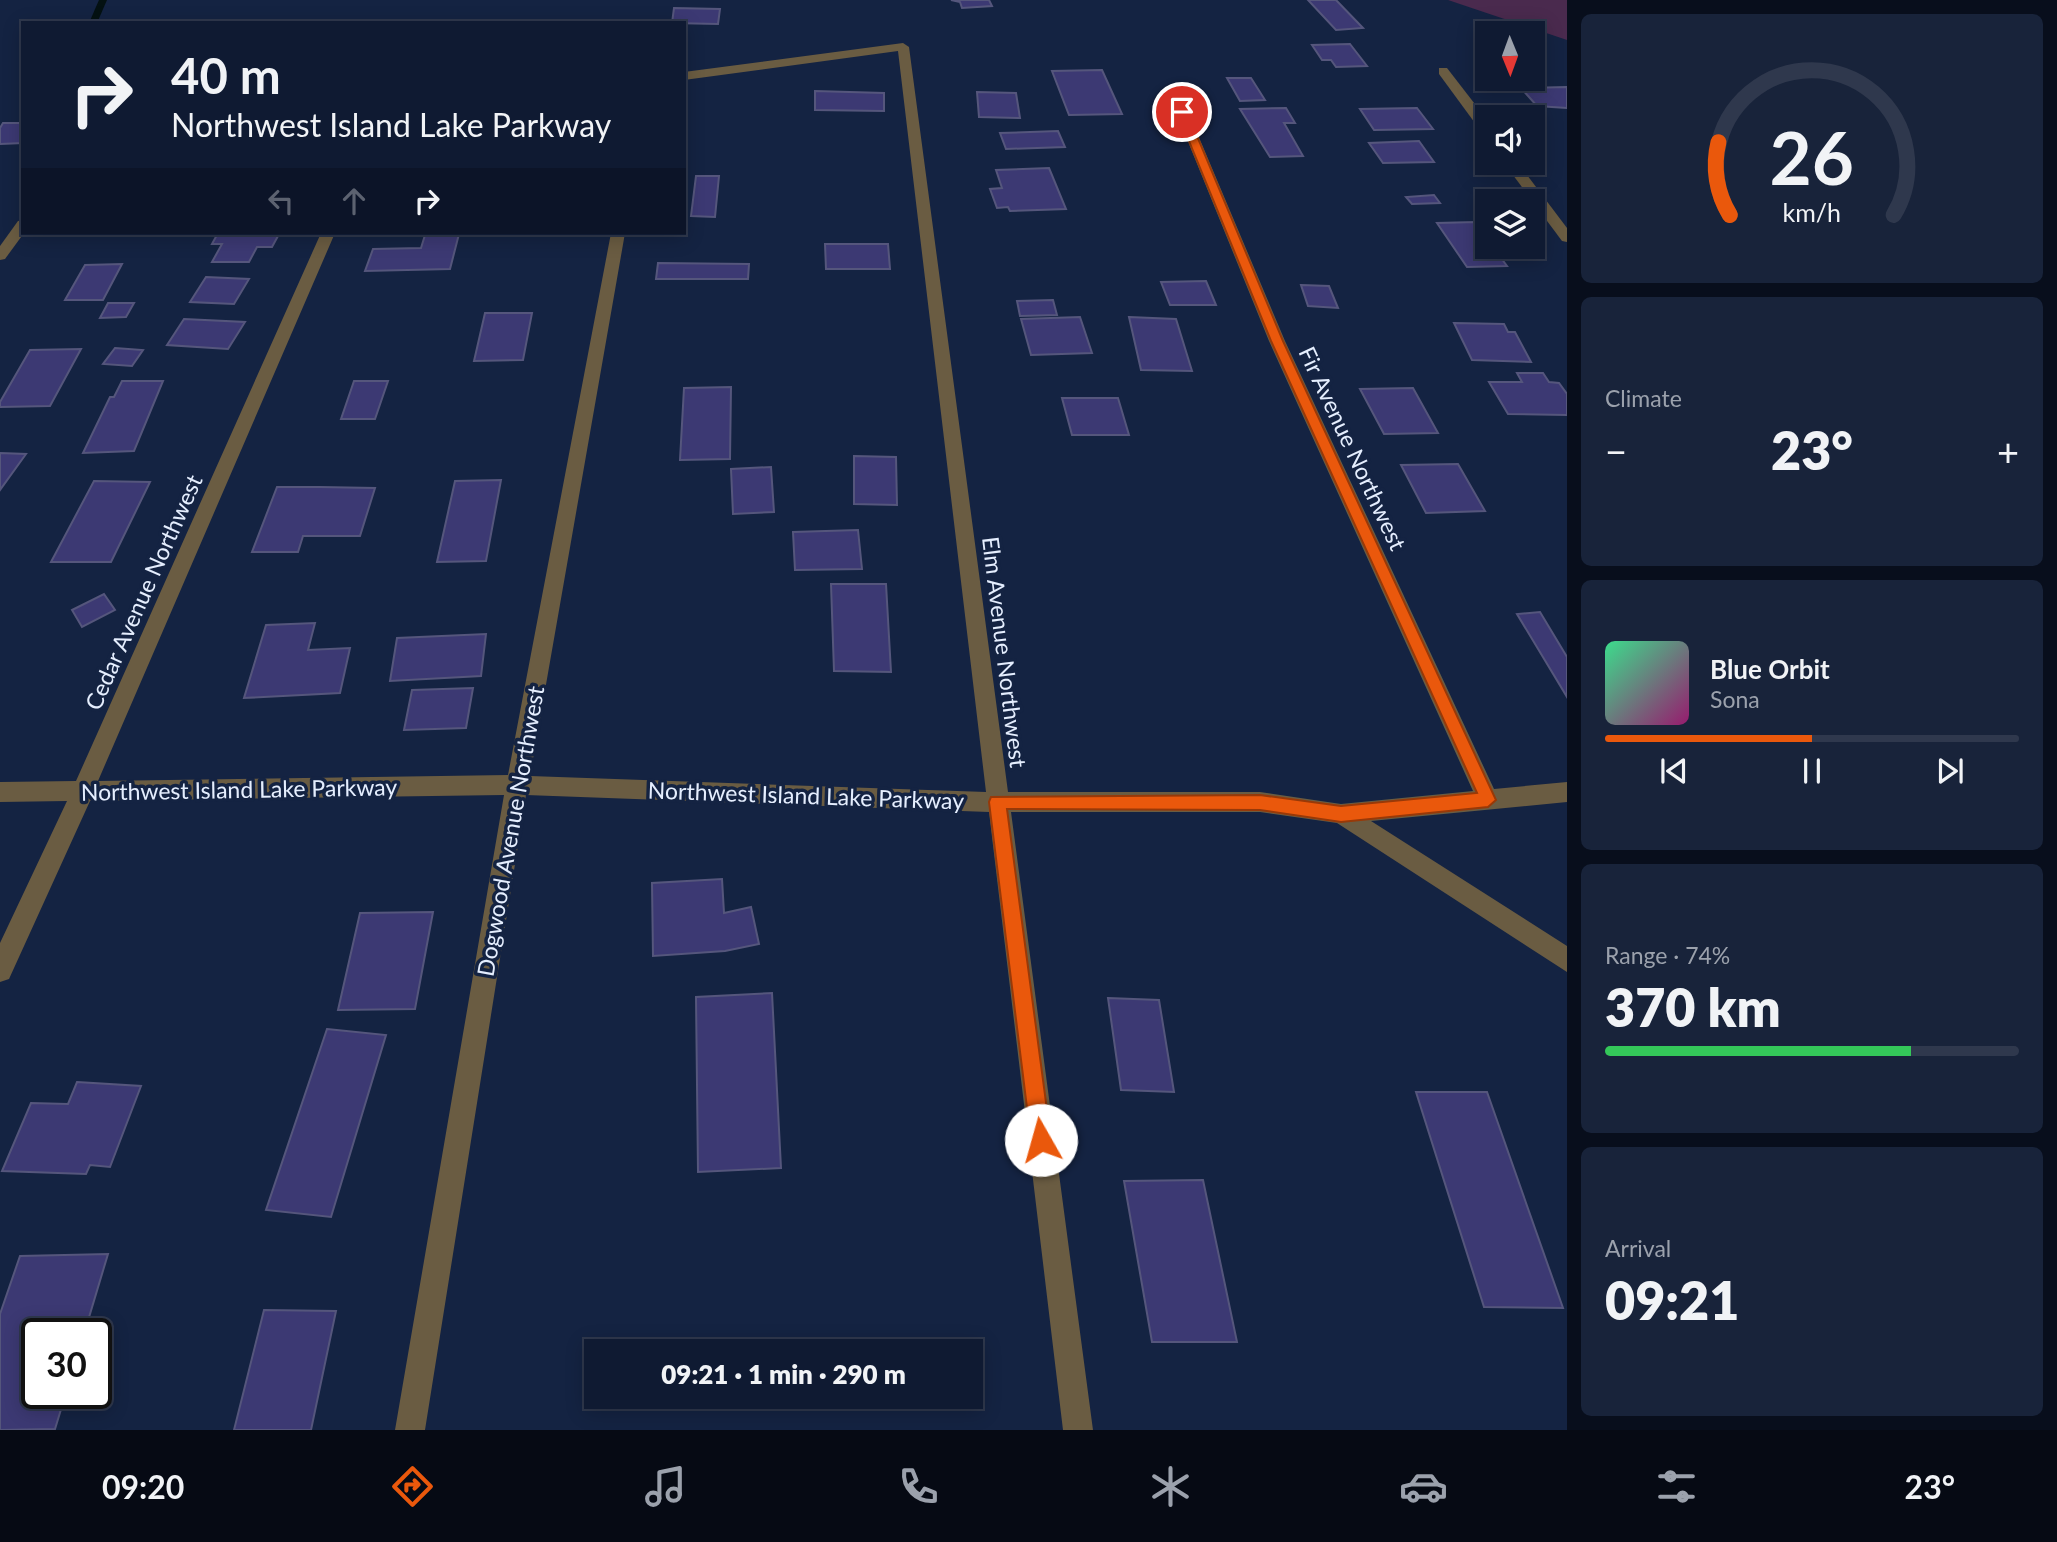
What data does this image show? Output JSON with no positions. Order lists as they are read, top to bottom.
{
  "streets": {
    "street": [
      "Fir Avenue Northwest",
      "Cedar Avenue Northwest",
      "Elm Avenue Northwest",
      "Northwest Island Lake Parkway",
      "Dogwood Avenue Northwest"
    ]
  },
  "crossings": [
    ["Cedar Avenue Northwest", "Northwest Island Lake Parkway"],
    ["Elm Avenue Northwest", "Northwest Island Lake Parkway"],
    ["Northwest Island Lake Parkway", "Dogwood Avenue Northwest"]
  ],
  "north": "bottom",
  "page": {
    "turn": ["40 m", "Northwest Island Lake Parkway"],
    "tile": [
      "Climate",
      ["Range · 74%", "370 km"],
      ["Arrival", "09:21"]
    ],
    "heat": ["−", "23°", "+"],
    "song": ["Blue Orbit", "Sona"],
    "limit": "30",
    "trip": "09:21 · 1 min · 290 m",
    "tabs": ["09:20", "23°"],
    "gauge": ["26", "km/h"]
  }
}
